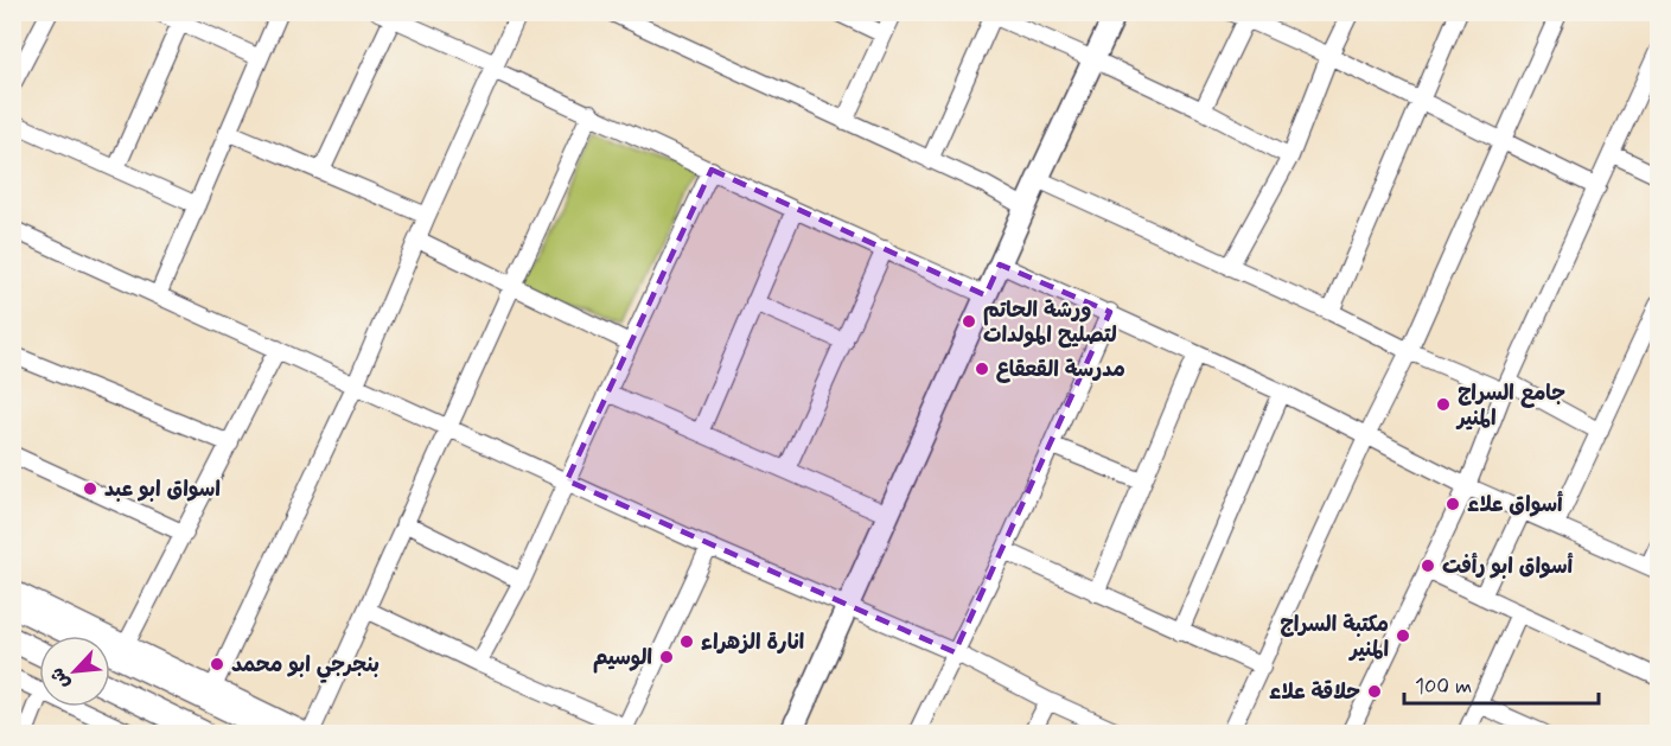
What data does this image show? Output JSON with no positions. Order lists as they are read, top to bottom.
{
  "places": [
    "ورشة الحاتم لتصليح المولدات",
    "مدرسة القعقاع",
    "جامع السراج المنير",
    "اسواق ابو عبد",
    "أسواق علاء",
    "أسواق ابو رأفت",
    "مكتبة السراج المنير",
    "انارة الزهراء",
    "الوسيم",
    "بنجرجي ابو محمد",
    "حلاقة علاء"
  ],
  "scale_bar": "100 m",
  "north": "bottom left"
}
